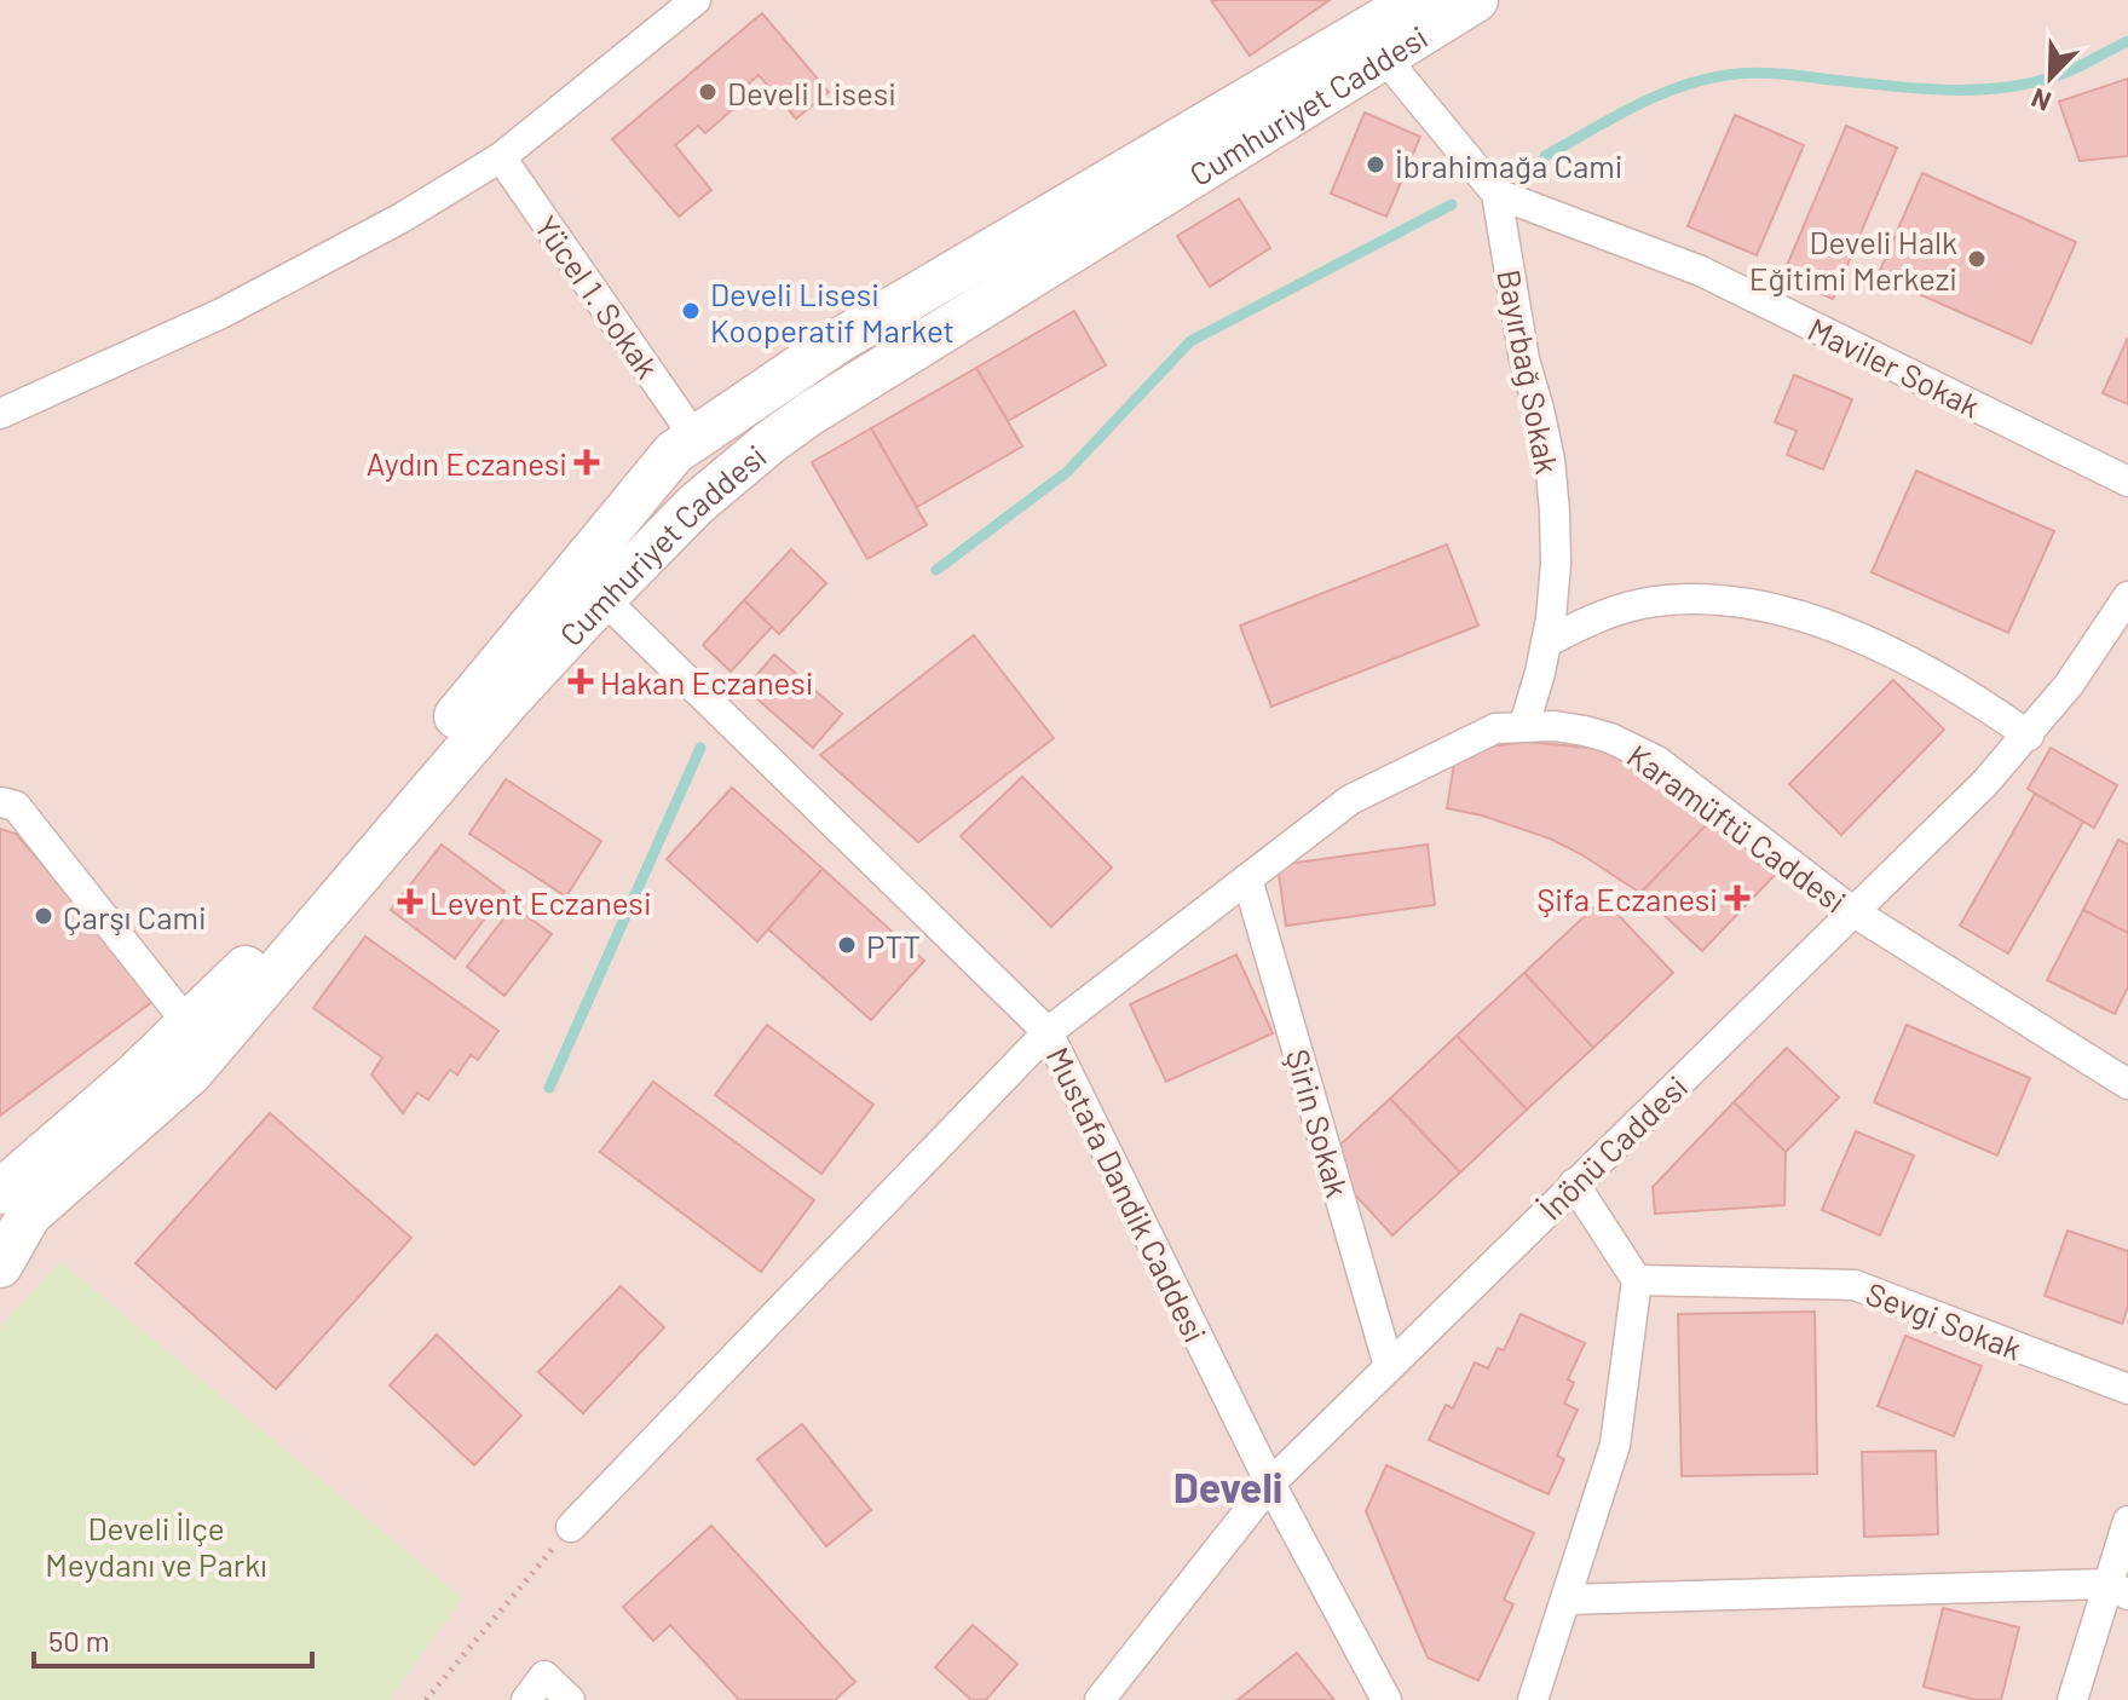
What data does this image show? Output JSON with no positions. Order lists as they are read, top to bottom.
{
  "streets": {
    "main road": ["Cumhuriyet Caddesi"],
    "street": [
      "Yücel 1. Sokak",
      "Maviler Sokak",
      "Bayırbağ Sokak",
      "Karamüftü Caddesi",
      "Şirin Sokak",
      "İnönü Caddesi",
      "Mustafa Dandik Caddesi",
      "Sevgi Sokak"
    ]
  },
  "crossings": [
    ["Cumhuriyet Caddesi", "Yücel 1. Sokak"],
    ["Cumhuriyet Caddesi", "Bayırbağ Sokak"],
    ["Cumhuriyet Caddesi", "Mustafa Dandik Caddesi"],
    ["Maviler Sokak", "Bayırbağ Sokak"],
    ["Bayırbağ Sokak", "Karamüftü Caddesi"],
    ["Karamüftü Caddesi", "Şirin Sokak"],
    ["Karamüftü Caddesi", "İnönü Caddesi"],
    ["Karamüftü Caddesi", "Mustafa Dandik Caddesi"],
    ["Şirin Sokak", "İnönü Caddesi"],
    ["İnönü Caddesi", "Mustafa Dandik Caddesi"]
  ],
  "districts": ["Develi"],
  "parks": ["Develi İlçe Meydanı ve Parkı"],
  "places": {
    "other": [
      "Develi Lisesi",
      "İbrahimağa Cami",
      "Develi Halk Eğitimi Merkezi",
      "Develi Lisesi Kooperatif Market",
      "Çarşı Cami",
      "PTT"
    ],
    "health": [
      "Aydın Eczanesi",
      "Hakan Eczanesi",
      "Şifa Eczanesi",
      "Levent Eczanesi"
    ]
  },
  "scale_bar": "50 m",
  "north": "bottom left"
}
